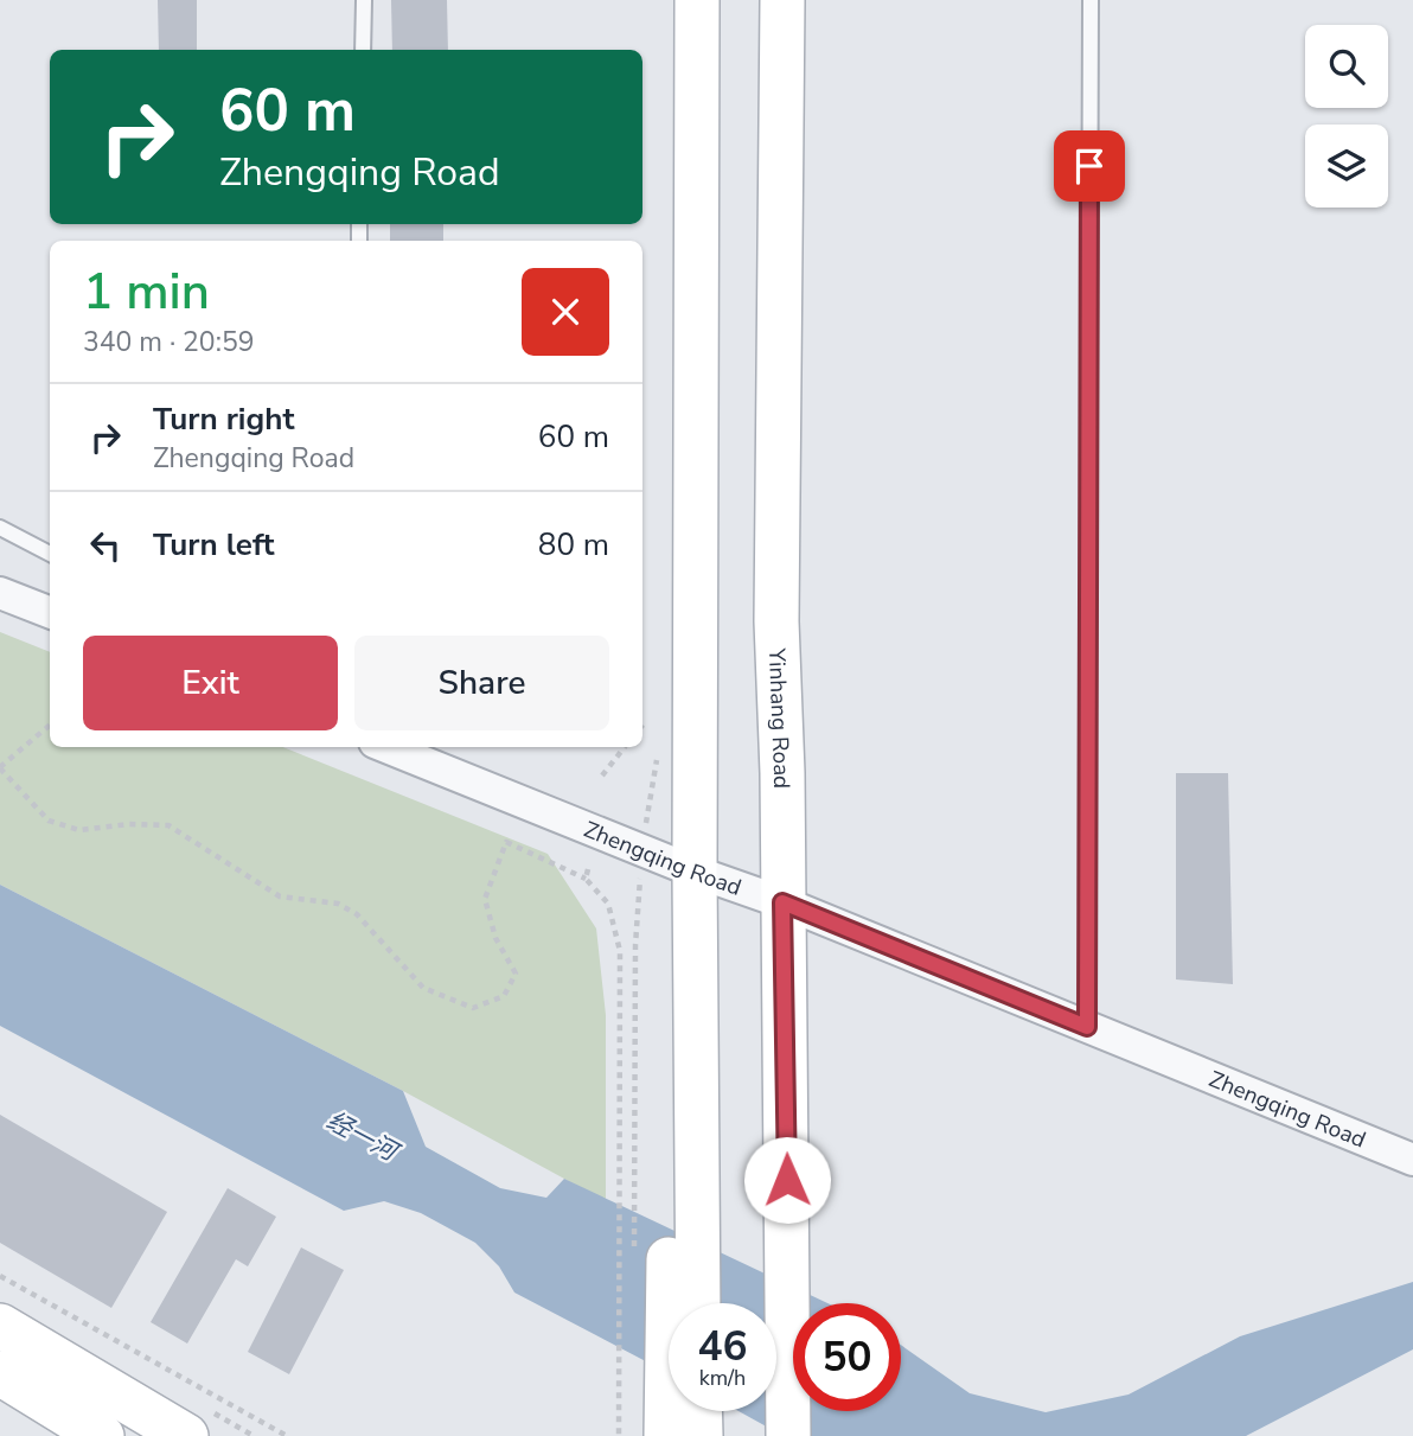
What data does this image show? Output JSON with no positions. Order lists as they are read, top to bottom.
{
  "streets": {
    "main road": ["Yinhang Road"],
    "street": ["Zhengqing Road"]
  },
  "crossings": [
    ["Yinhang Road", "Zhengqing Road"]
  ],
  "water": ["经一河"],
  "page": {
    "turn": ["60 m", "Zhengqing Road"],
    "heading": ["1 min", "340 m · 20:59"],
    "list": [
      {
        "name": "Turn right",
        "note": "Zhengqing Road",
        "value": "60 m"
      },
      {
        "name": "Turn left",
        "value": "80 m"
      }
    ],
    "buttons": ["Exit", "Share"],
    "speed": "46 km/h",
    "limit": "50"
  }
}
